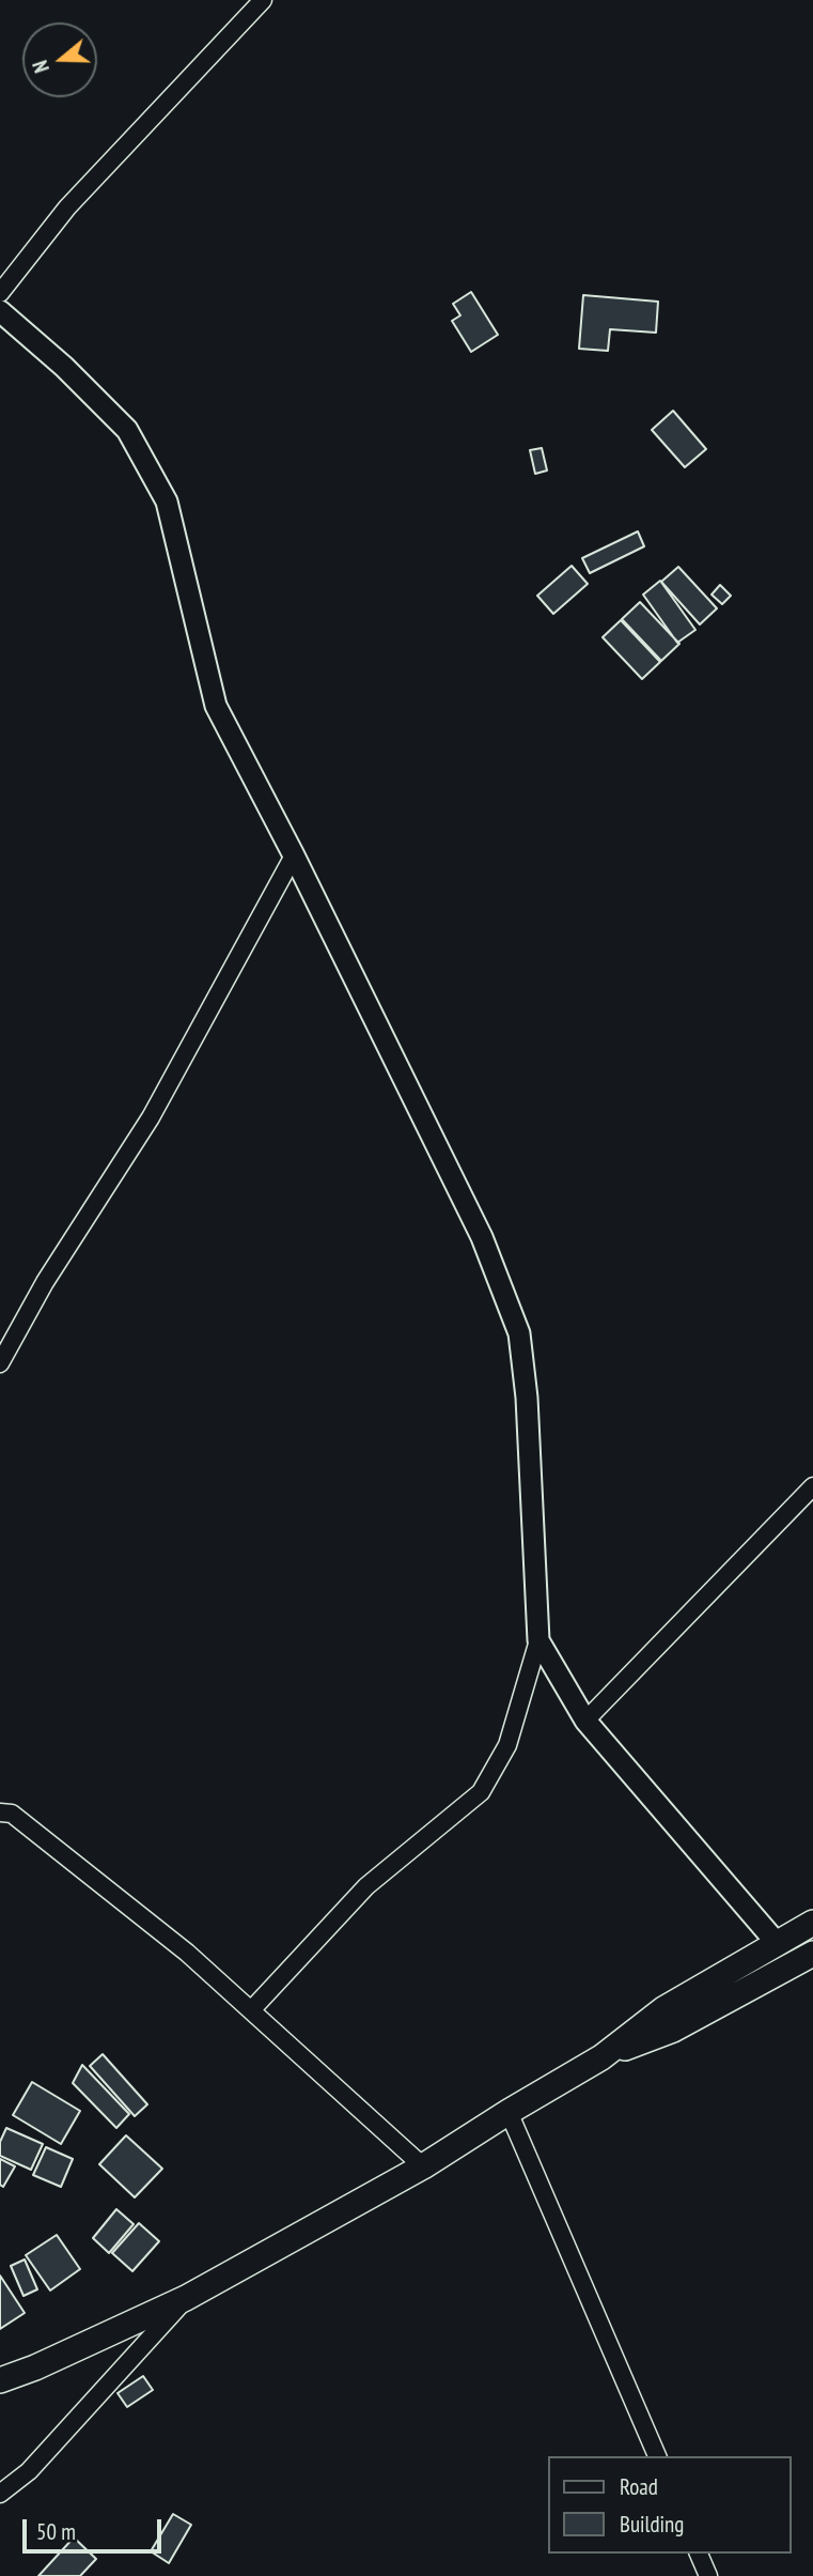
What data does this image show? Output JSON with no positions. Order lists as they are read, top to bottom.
{
  "legend": ["Road", "Building"],
  "scale_bar": "50 m",
  "north": "left"
}
